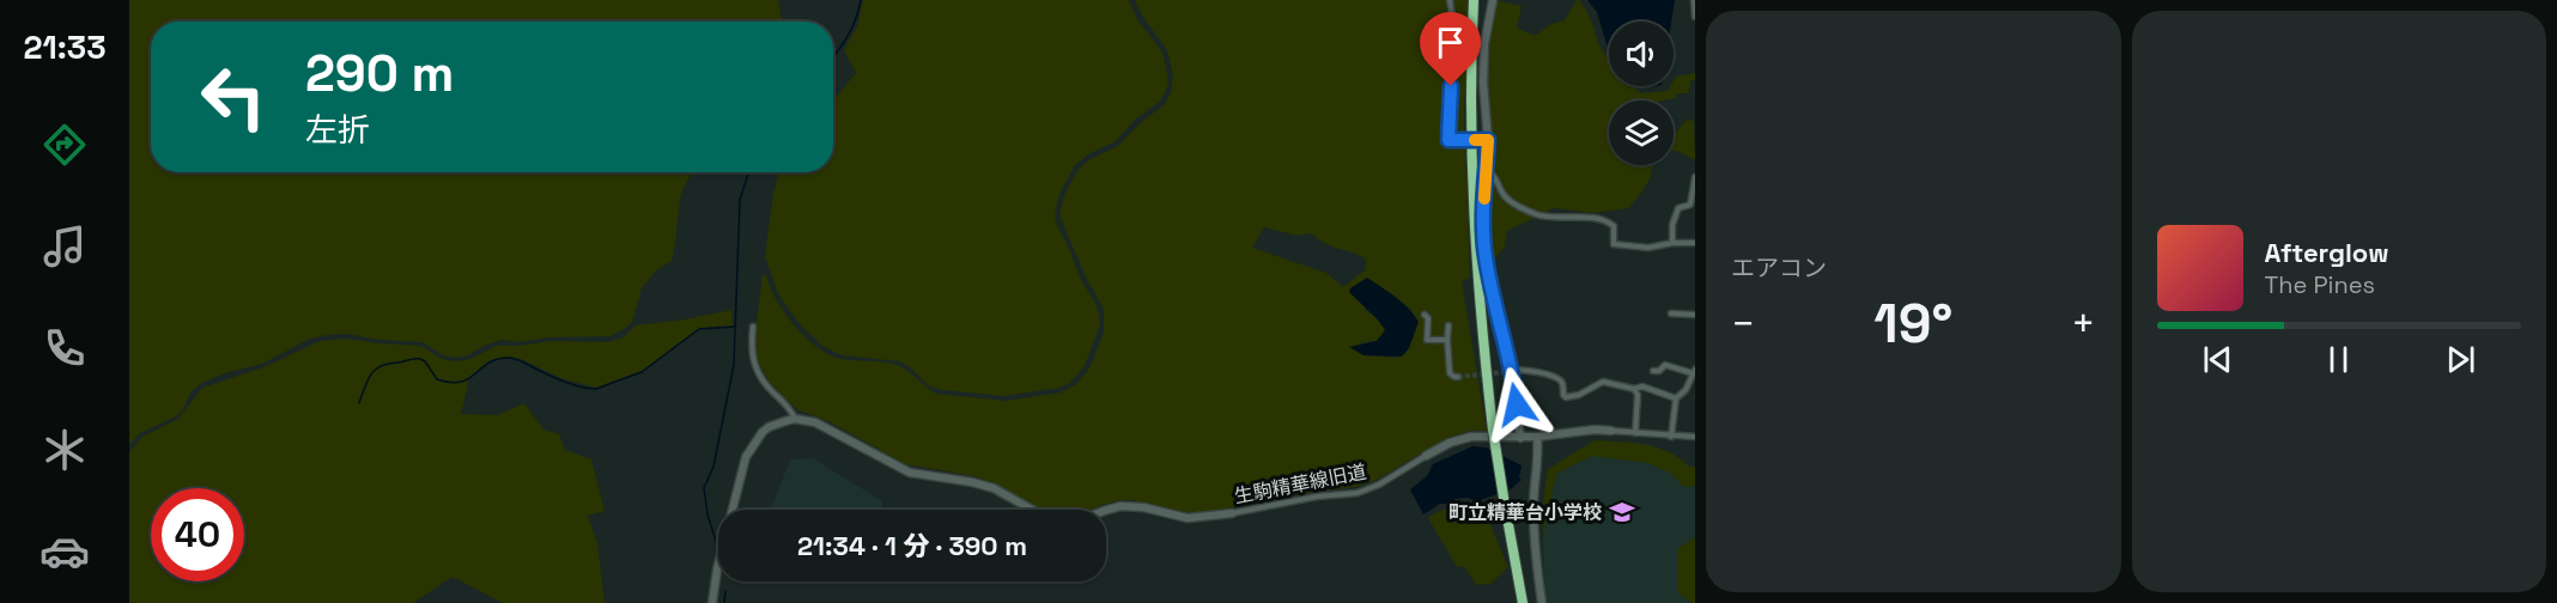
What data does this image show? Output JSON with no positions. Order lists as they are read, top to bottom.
{
  "streets": {
    "street": ["生駒精華線旧道"]
  },
  "places": {
    "school or university": ["町立精華台小学校"]
  },
  "page": {
    "tabs": "21:33",
    "tile": "エアコン",
    "turn": ["290 m", "左折"],
    "song": ["Afterglow", "The Pines"],
    "heat": ["−", "19°", "+"],
    "limit": "40",
    "trip": "21:34 · 1 分 · 390 m"
  }
}
